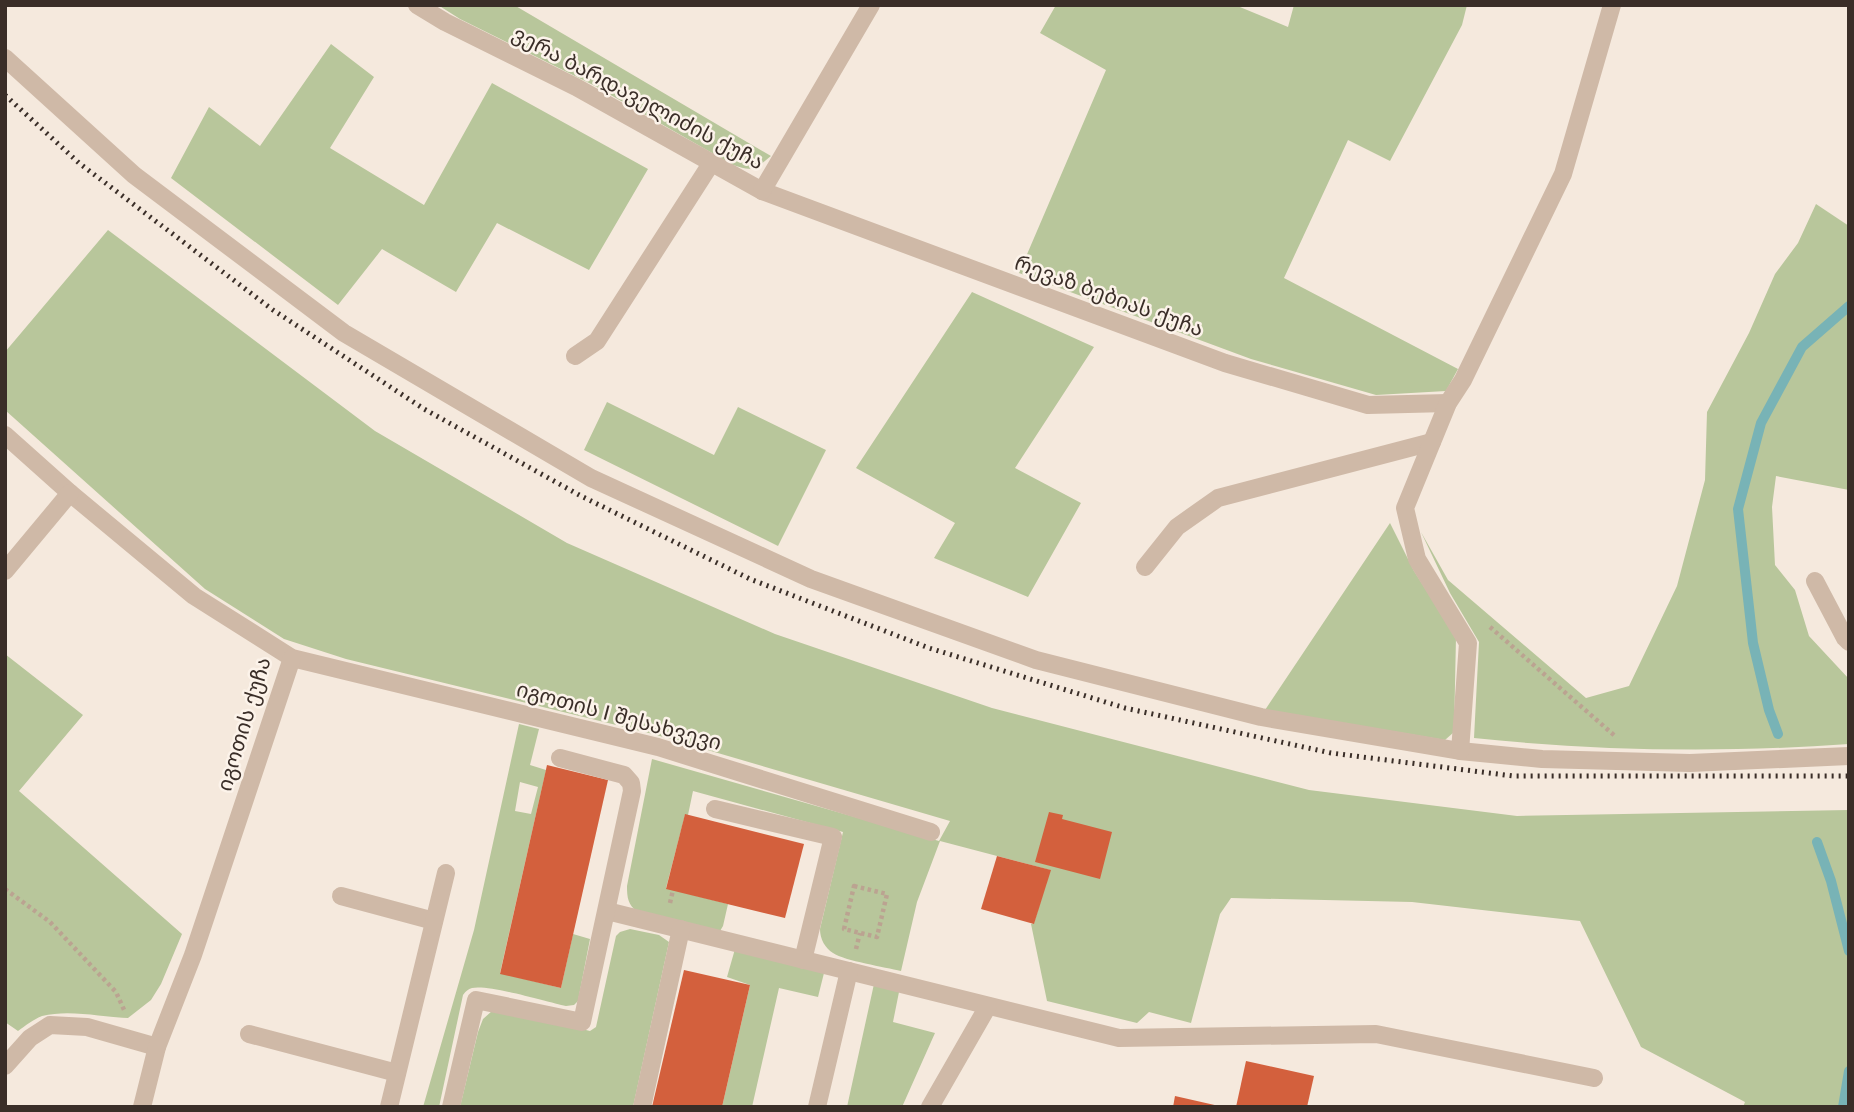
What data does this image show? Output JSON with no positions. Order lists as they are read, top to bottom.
{
  "streets": {
    "street": [
      "ვერა ბარდაველიძის ქუჩა",
      "რევაზ ბებიას ქუჩა",
      "იგოთის I შესახვევი",
      "იგოთის ქუჩა"
    ]
  },
  "crossings": [
    ["ვერა ბარდაველიძის ქუჩა", "რევაზ ბებიას ქუჩა"],
    ["იგოთის I შესახვევი", "იგოთის ქუჩა"]
  ]
}
